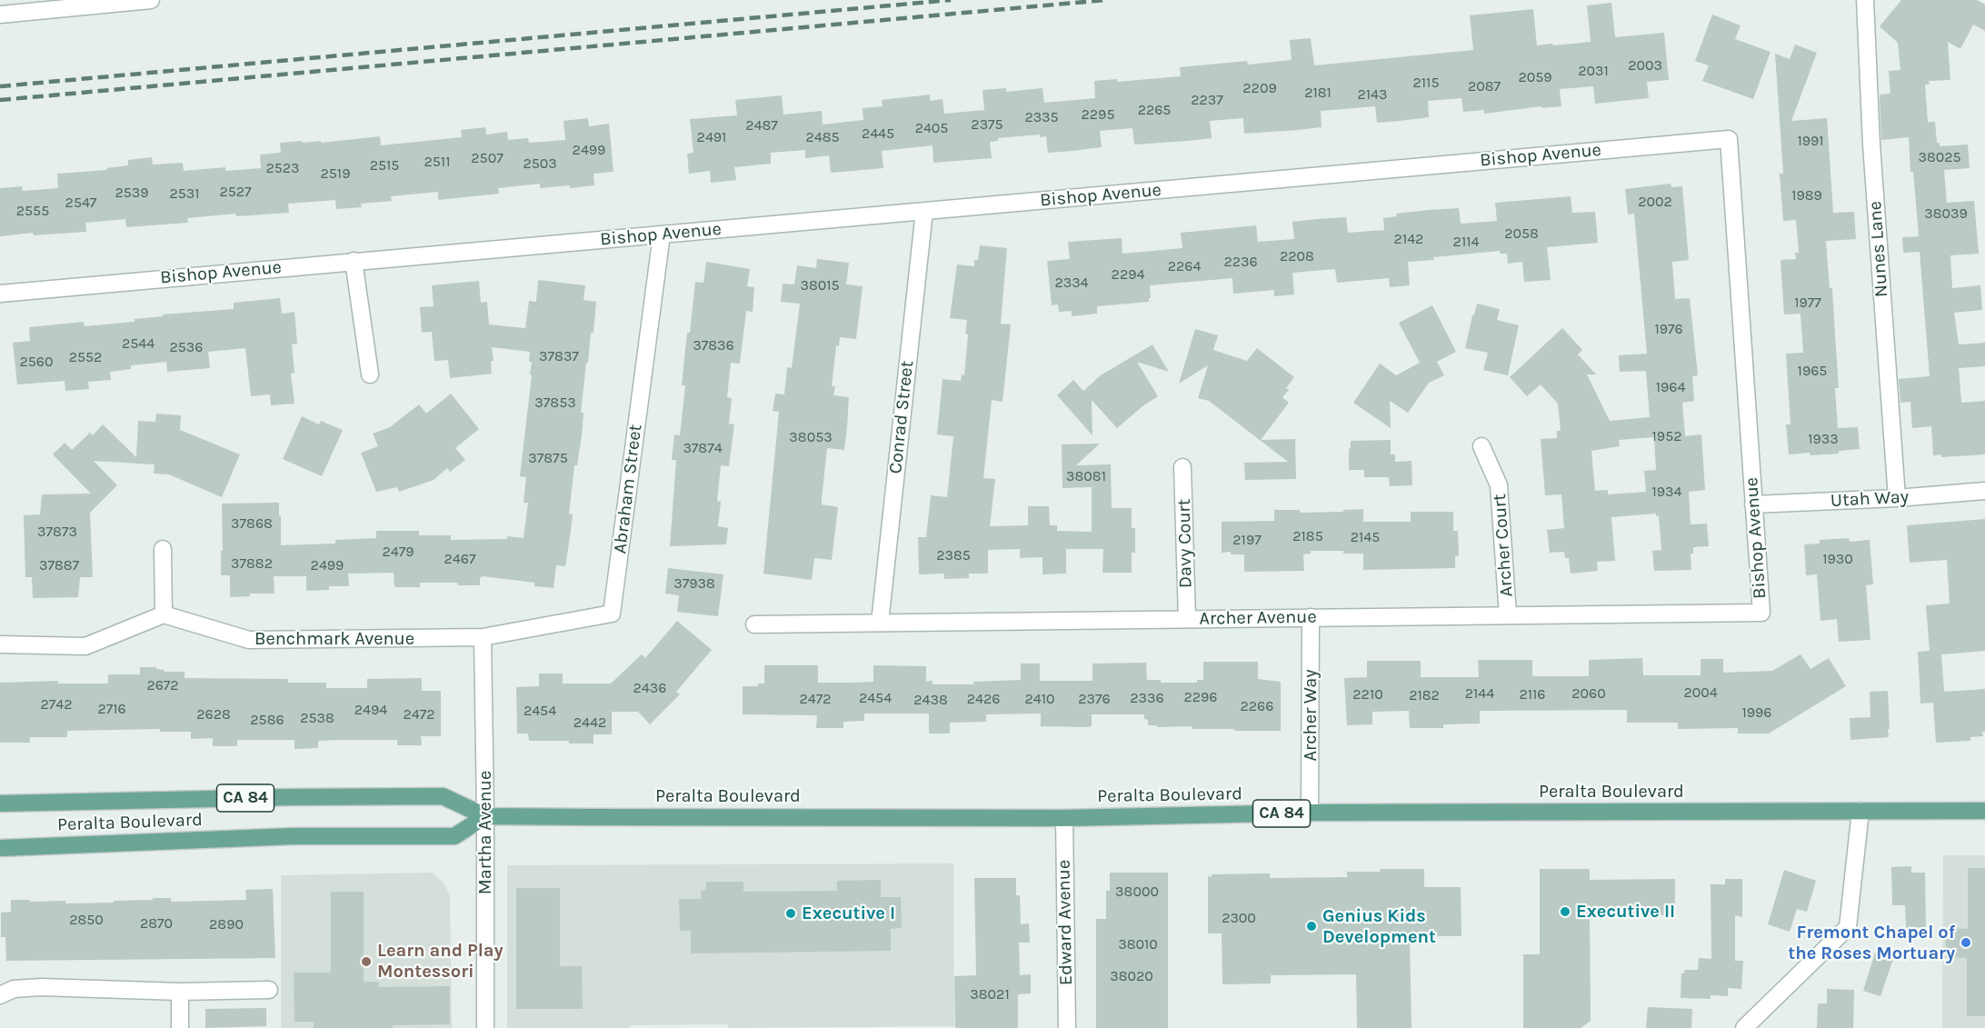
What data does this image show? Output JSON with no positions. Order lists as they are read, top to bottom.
{
  "streets": {
    "main road": ["Peralta Boulevard", "CA 84"],
    "street": [
      "Bishop Avenue",
      "Nunes Lane",
      "Conrad Street",
      "Abraham Street",
      "Utah Way",
      "Davy Court",
      "Archer Court",
      "Archer Avenue",
      "Benchmark Avenue",
      "Archer Way",
      "Martha Avenue",
      "Edward Avenue"
    ]
  },
  "crossings": [
    ["Bishop Avenue", "Conrad Street"],
    ["Bishop Avenue", "Abraham Street"],
    ["Bishop Avenue", "Utah Way"],
    ["Bishop Avenue", "Archer Avenue"],
    ["Nunes Lane", "Utah Way"],
    ["Conrad Street", "Archer Avenue"],
    ["Abraham Street", "Benchmark Avenue"],
    ["Abraham Street", "Martha Avenue"],
    ["Davy Court", "Archer Avenue"],
    ["Archer Court", "Archer Avenue"],
    ["Archer Avenue", "Archer Way"],
    ["Benchmark Avenue", "Martha Avenue"],
    ["Archer Way", "Peralta Boulevard"],
    ["Peralta Boulevard", "Martha Avenue"],
    ["Peralta Boulevard", "Edward Avenue"]
  ],
  "places": [
    "Executive II",
    "Executive I",
    "Genius Kids Development",
    "Fremont Chapel of the Roses Mortuary",
    "Learn and Play Montessori"
  ],
  "house_numbers": [
    "2003",
    "2031",
    "2059",
    "2115",
    "2087",
    "2209",
    "2181",
    "2143",
    "2237",
    "2265",
    "2295",
    "2335",
    "2375",
    "2487",
    "2405",
    "2445",
    "2491",
    "2485",
    "1991",
    "2499",
    "38025",
    "2507",
    "2511",
    "2503",
    "2515",
    "2523",
    "2519",
    "2527",
    "2539",
    "2531",
    "1989",
    "2002",
    "2547",
    "2555",
    "38039",
    "2058",
    "2142",
    "2114",
    "2208",
    "2236",
    "2264",
    "2294",
    "2334",
    "38015",
    "1977",
    "1976",
    "2544",
    "37836",
    "2536",
    "37837",
    "2552",
    "2560",
    "1965",
    "1964",
    "37853",
    "1952",
    "38053",
    "1933",
    "37874",
    "37875",
    "38081",
    "1934",
    "37868",
    "37873",
    "2185",
    "2145",
    "2197",
    "2479",
    "2385",
    "2467",
    "1930",
    "37882",
    "37887",
    "2499",
    "37938",
    "2672",
    "2436",
    "2004",
    "2144",
    "2060",
    "2210",
    "2116",
    "2182",
    "2296",
    "2454",
    "2336",
    "2472",
    "2426",
    "2410",
    "2376",
    "2438",
    "2742",
    "2266",
    "2716",
    "2494",
    "2454",
    "1996",
    "2628",
    "2472",
    "2538",
    "2586",
    "2442",
    "38000",
    "2300",
    "2850",
    "2870",
    "2890",
    "38010",
    "38020",
    "38021"
  ]
}
